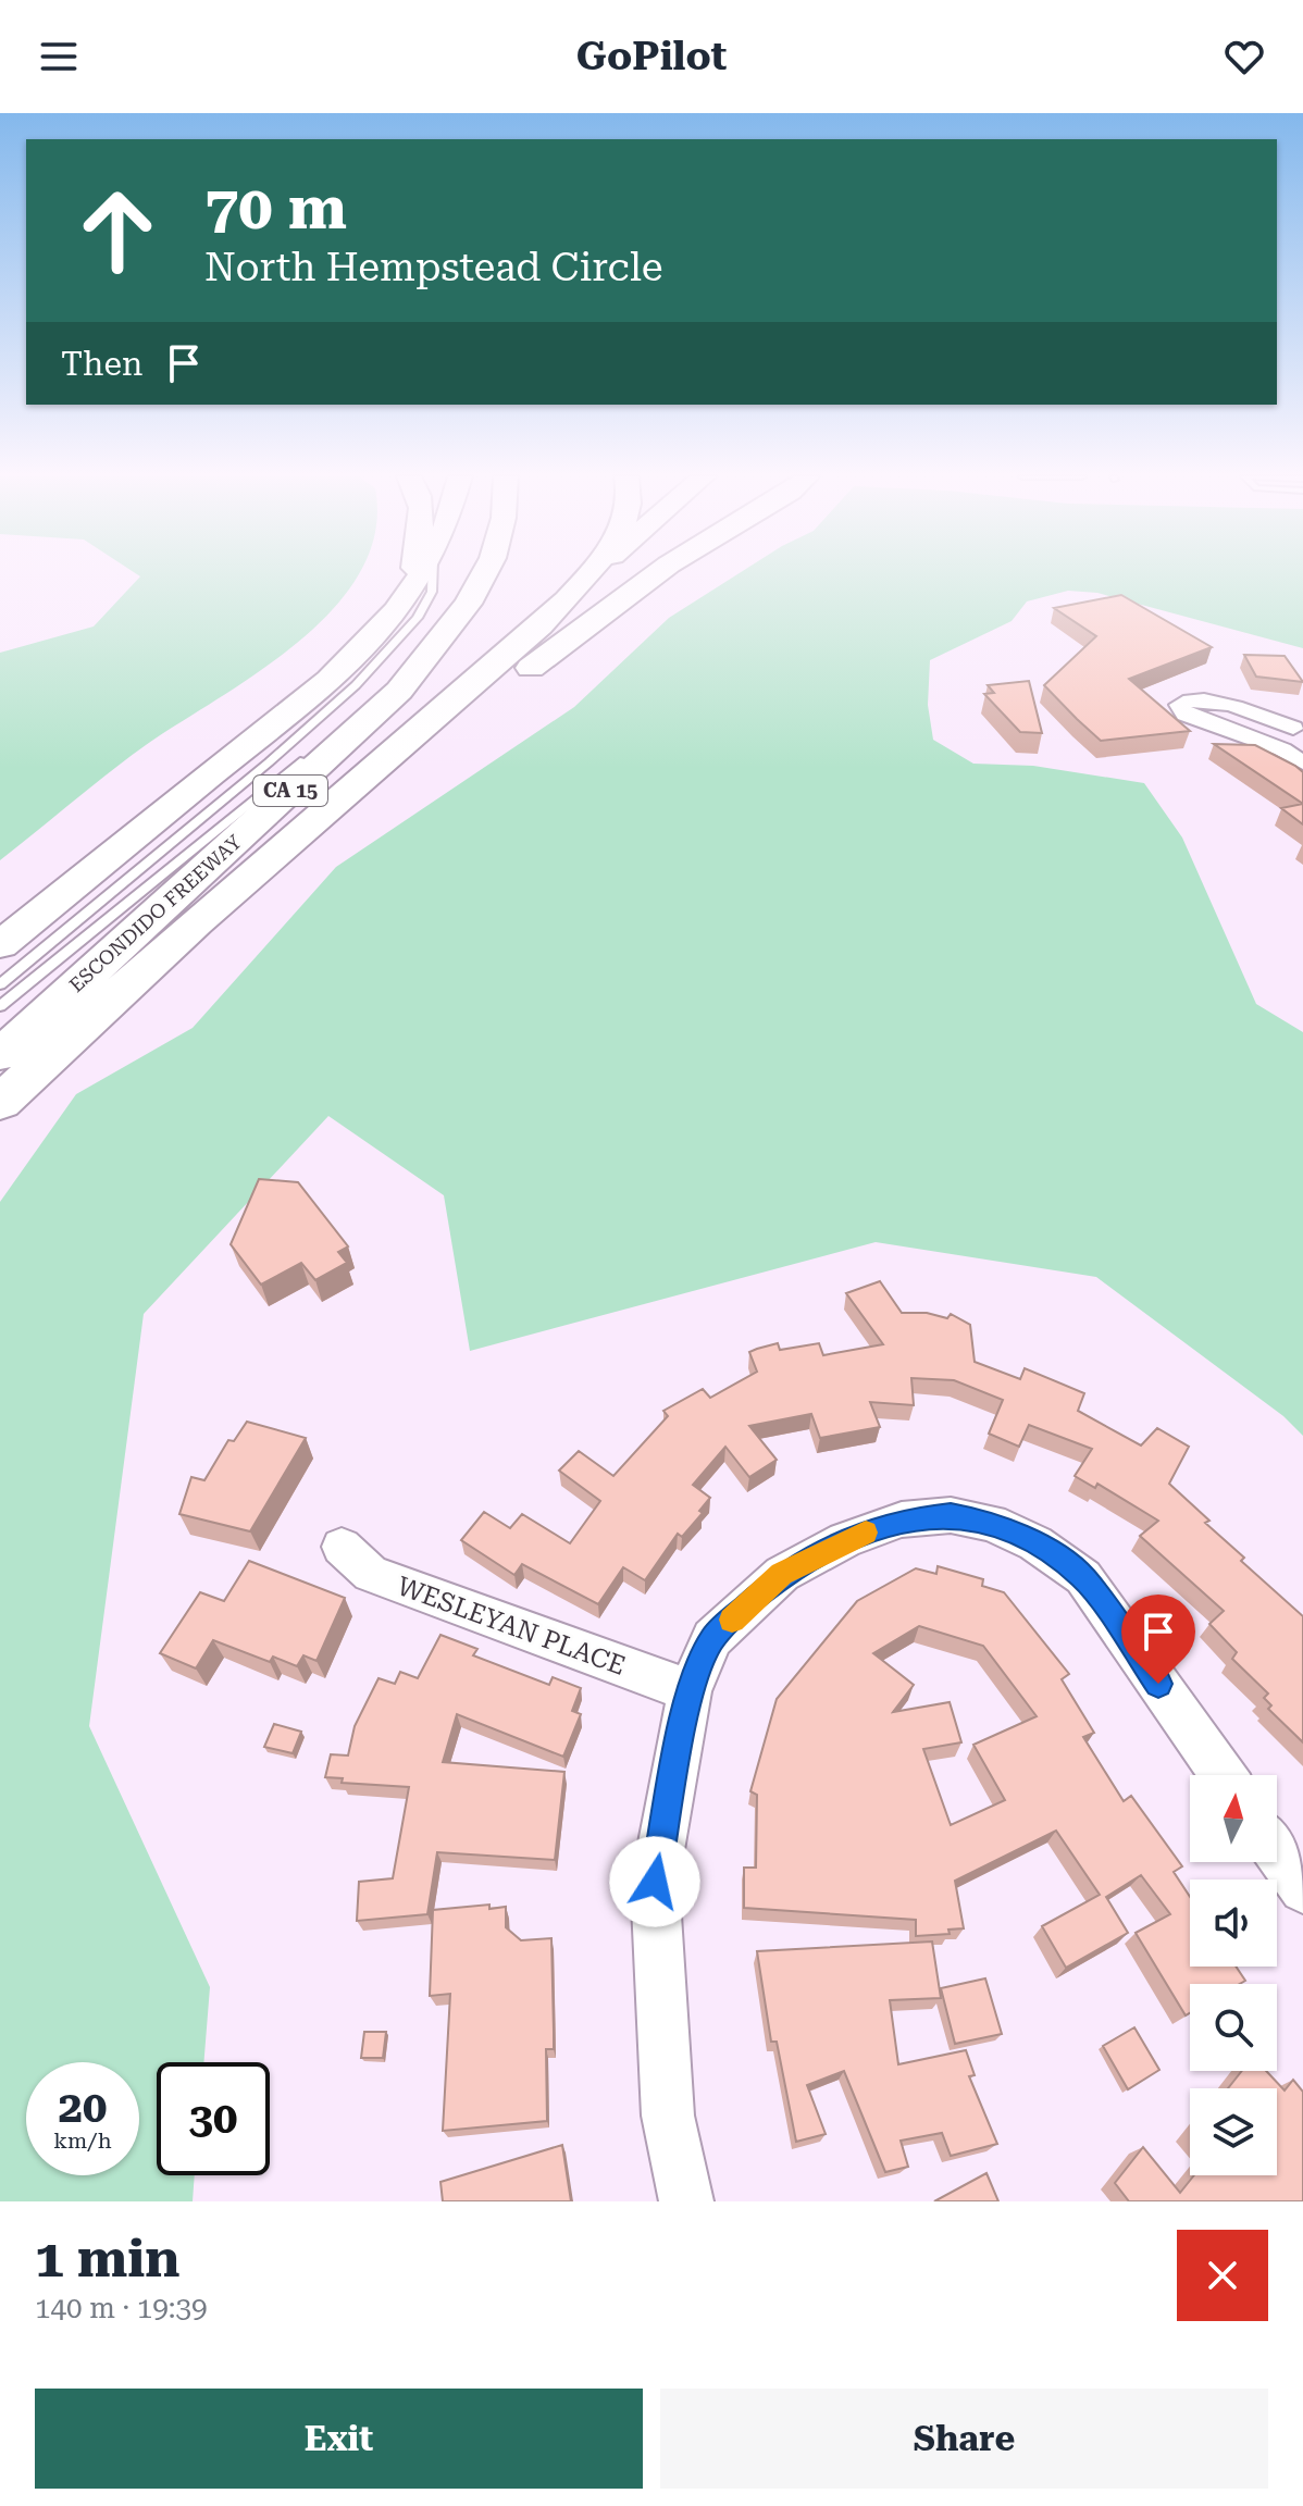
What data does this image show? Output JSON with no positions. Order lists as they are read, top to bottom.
{
  "streets": {
    "highway": ["CA 15", "ESCONDIDO FREEWAY"],
    "street": ["WESLEYAN PLACE"]
  },
  "north": "top",
  "page": {
    "header": "GoPilot",
    "turn": ["70 m", "North Hempstead Circle"],
    "then": "Then",
    "speed": "20 km/h",
    "limit": "30",
    "heading": ["1 min", "140 m · 19:39"],
    "buttons": ["Exit", "Share"]
  }
}
